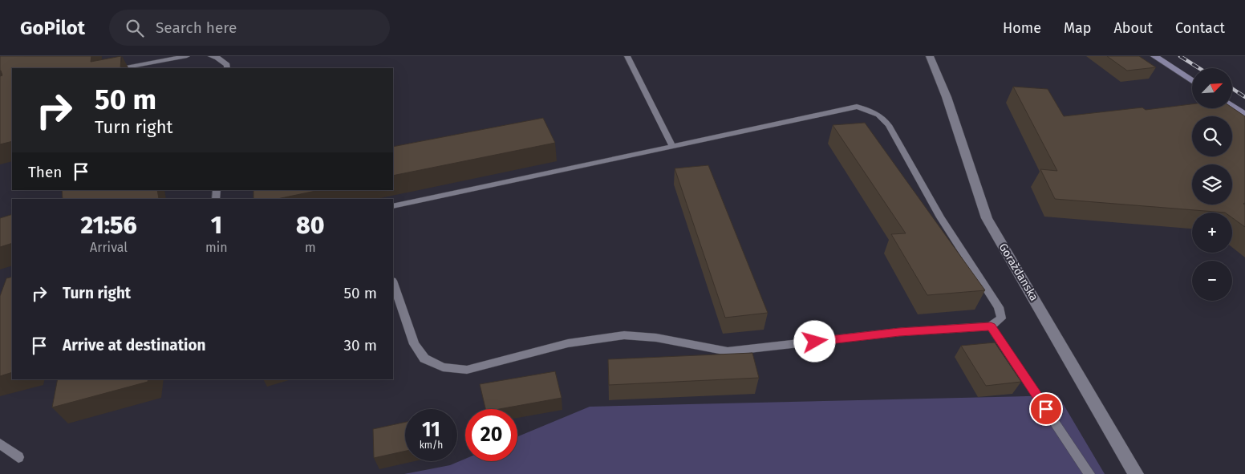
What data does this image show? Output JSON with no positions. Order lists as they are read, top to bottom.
{
  "streets": {
    "street": ["Goraždanska"]
  },
  "north": "top right",
  "page": {
    "header": "GoPilot",
    "search": "Search here",
    "nav": [
      "Home",
      "Map",
      "About",
      "Contact"
    ],
    "map_buttons": ["+", "−"],
    "turn": ["50 m", "Turn right"],
    "then": "Then",
    "eta": [
      "21:56",
      "Arrival",
      "1",
      "min",
      "80",
      "m"
    ],
    "list": [
      {
        "name": "Turn right",
        "value": "50 m"
      },
      {
        "name": "Arrive at destination",
        "value": "30 m"
      }
    ],
    "speed": "11 km/h",
    "limit": "20"
  }
}
